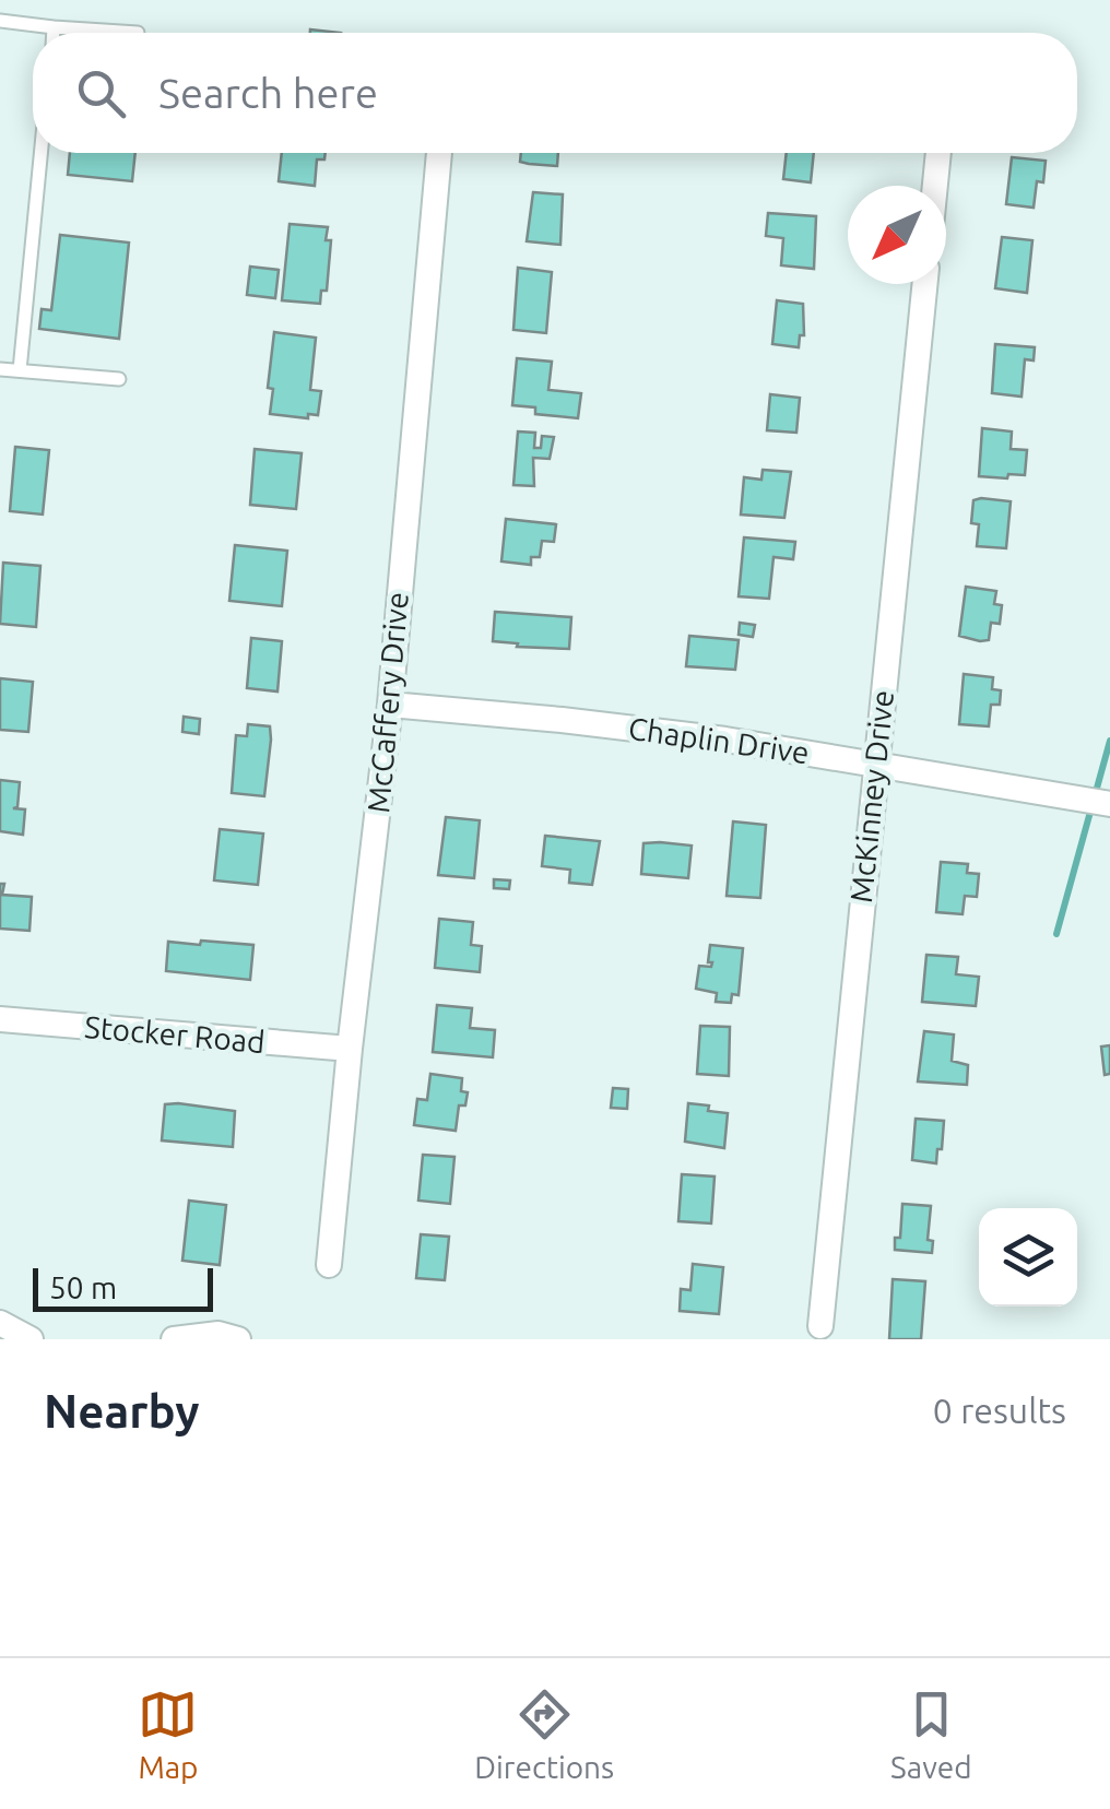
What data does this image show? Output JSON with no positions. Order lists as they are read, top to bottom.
{
  "streets": {
    "street": [
      "McCaffery Drive",
      "Chaplin Drive",
      "McKinney Drive",
      "Stocker Road"
    ]
  },
  "crossings": [
    ["McCaffery Drive", "Chaplin Drive"],
    ["McCaffery Drive", "Stocker Road"],
    ["Chaplin Drive", "McKinney Drive"]
  ],
  "scale_bar": "50 m",
  "north": "bottom left",
  "page": {
    "search": "Search here",
    "scale": "50 m",
    "heading": ["Nearby", "0 results"],
    "nav": ["Map", "Directions", "Saved"]
  }
}
